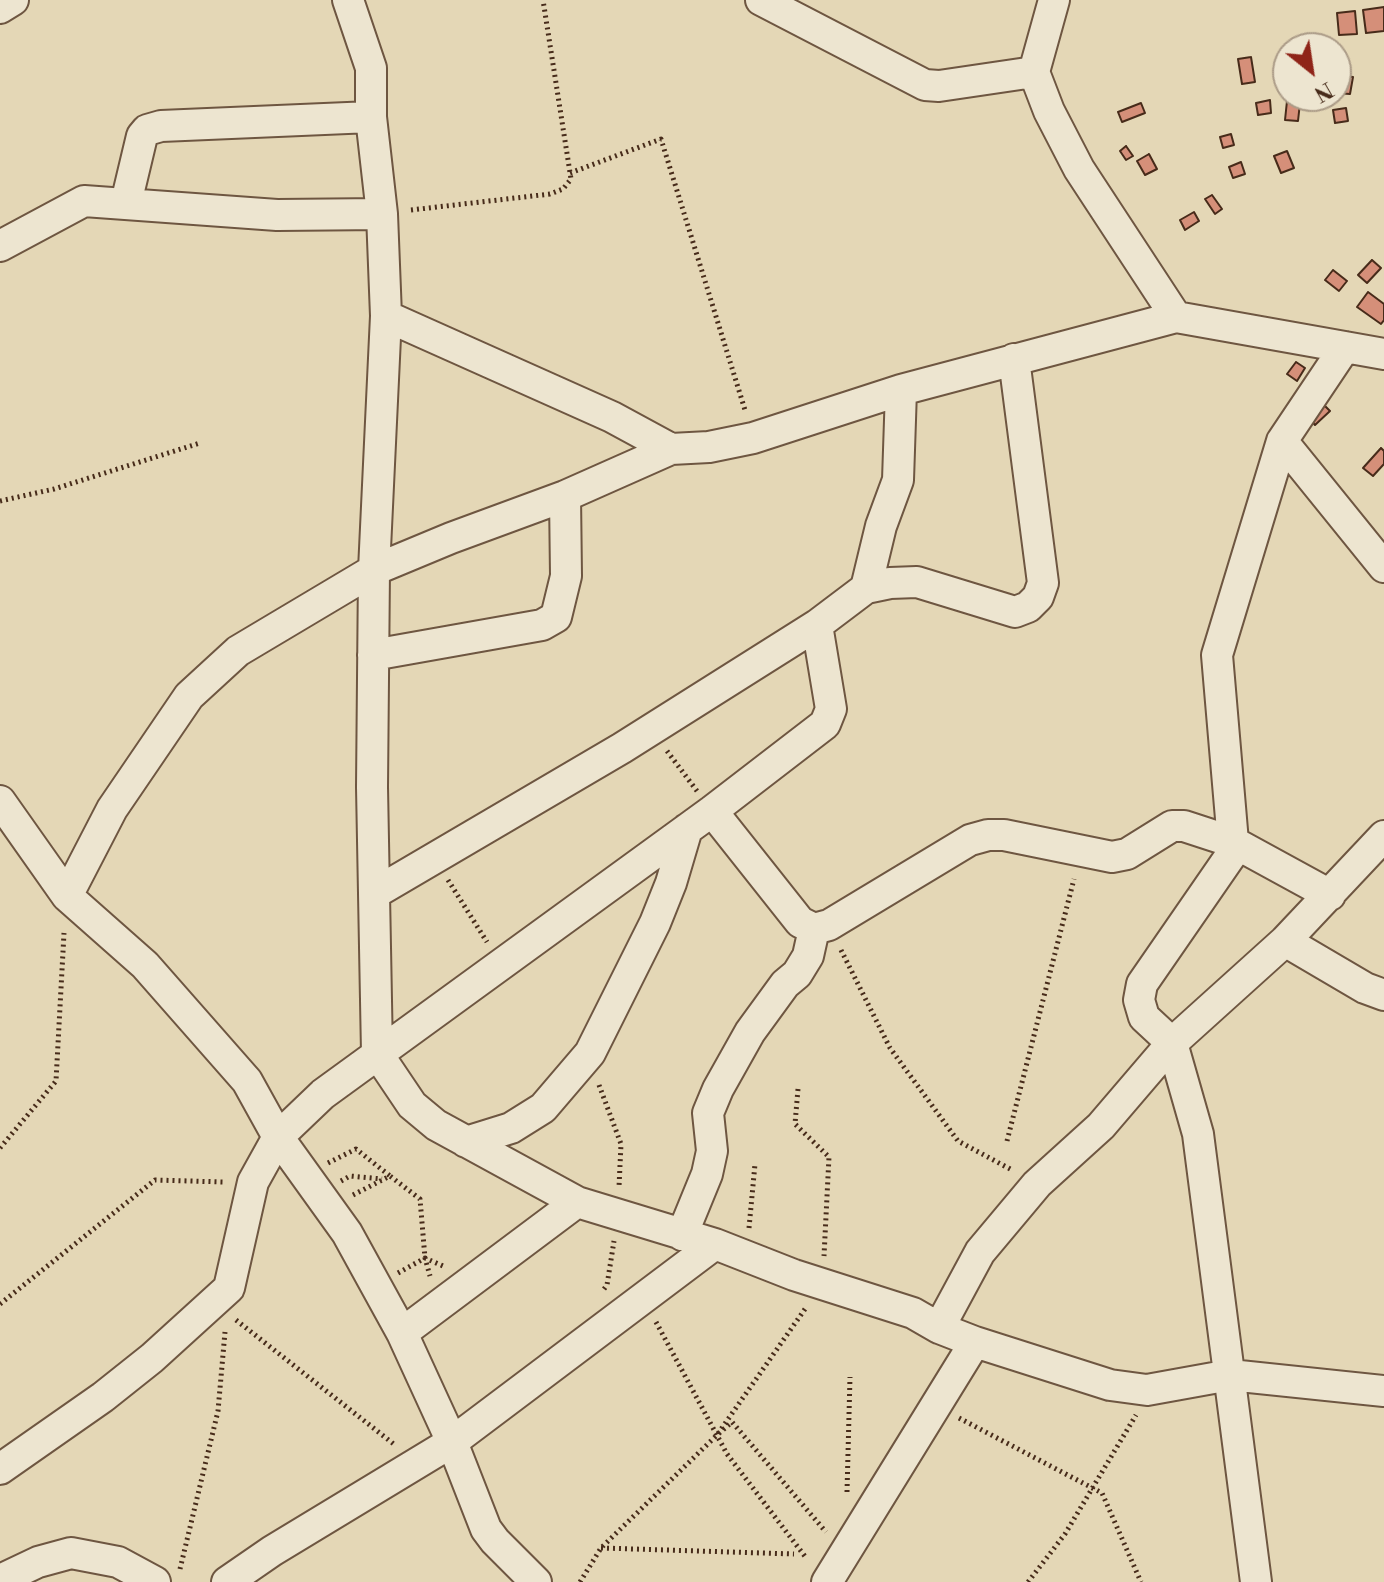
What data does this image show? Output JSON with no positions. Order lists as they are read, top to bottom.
{
  "north": "bottom right"
}
